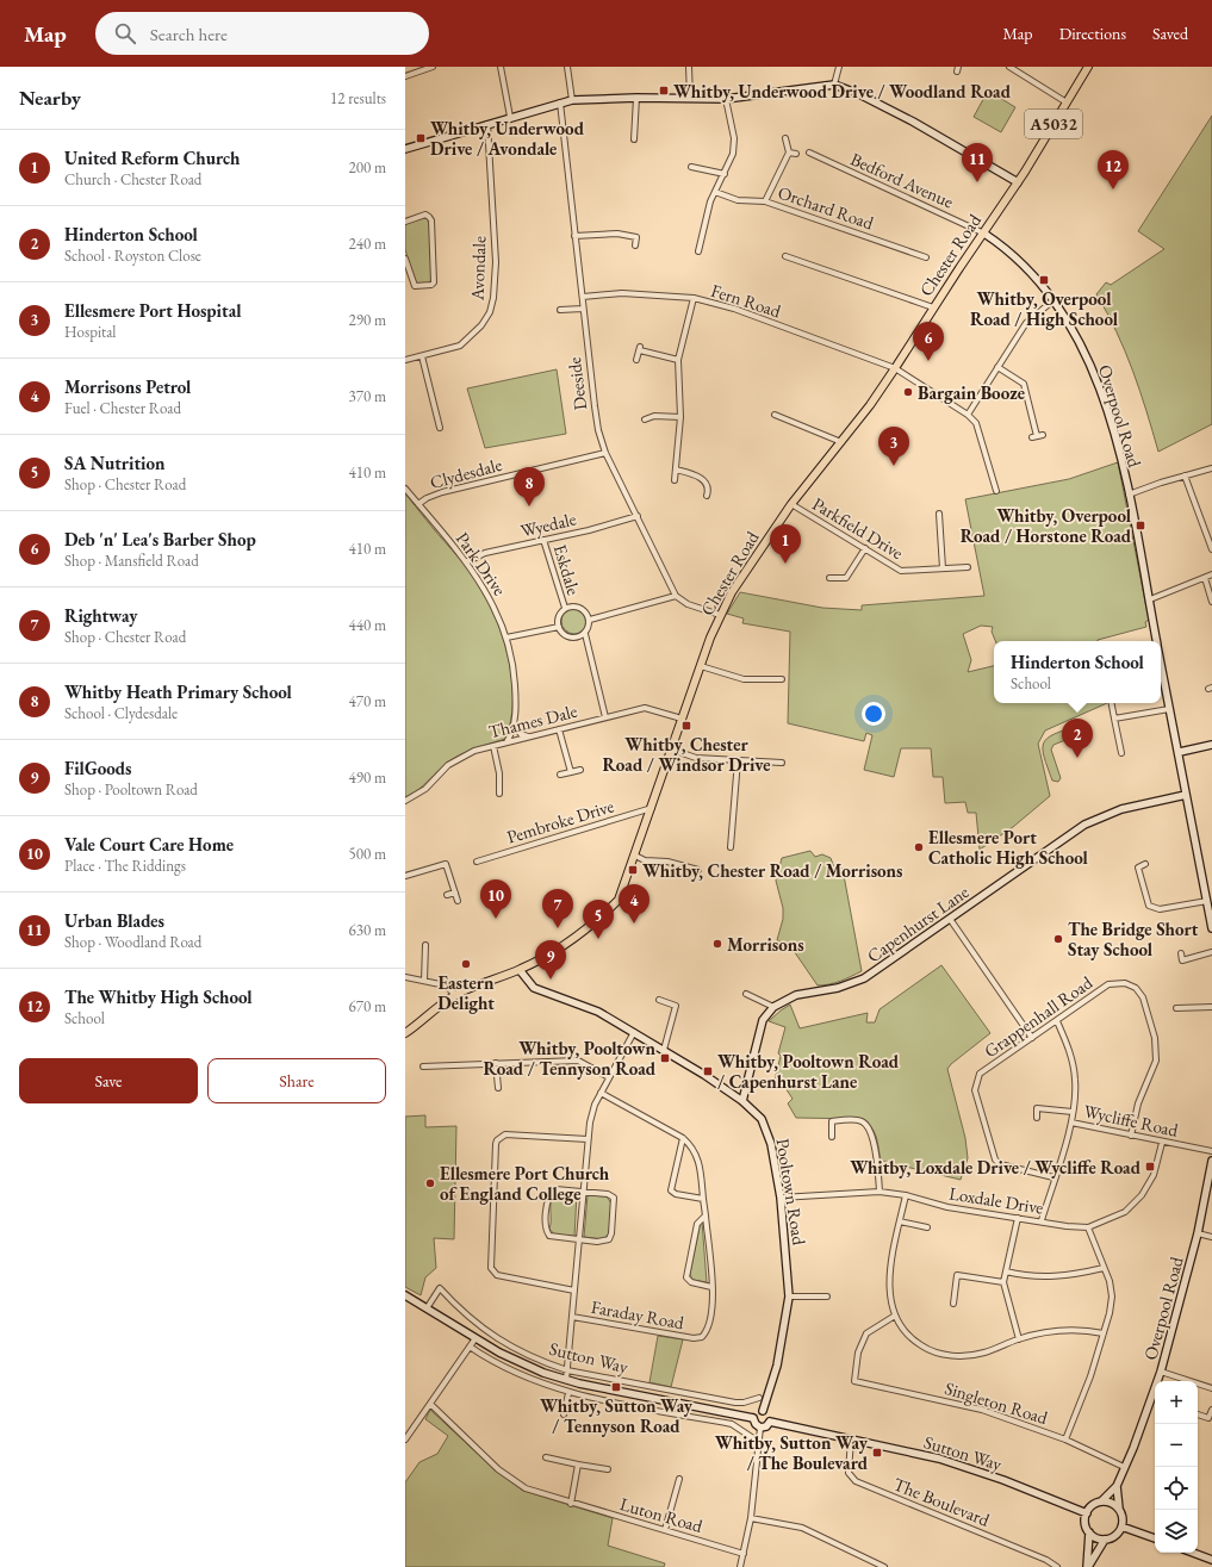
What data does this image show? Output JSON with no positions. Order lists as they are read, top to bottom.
{
  "streets": {
    "main road": ["A5032", "Chester Road"],
    "street": [
      "Bedford Avenue",
      "Orchard Road",
      "Avondale",
      "Fern Road",
      "Deeside",
      "Overpool Road",
      "Clydesdale",
      "Wyedale",
      "Parkfield Drive",
      "Park Drive",
      "Eskdale",
      "Thames Dale",
      "Pembroke Drive",
      "Capenhurst Lane",
      "Grappenhall Road",
      "Wycliffe Road",
      "Pooltown Road",
      "Loxdale Drive",
      "Faraday Road",
      "Sutton Way",
      "Singleton Road",
      "The Boulevard",
      "Luton Road"
    ]
  },
  "crossings": [
    ["A5032", "Chester Road"],
    ["Bedford Avenue", "Chester Road"],
    ["Bedford Avenue", "Overpool Road"],
    ["Chester Road", "Fern Road"],
    ["Chester Road", "Overpool Road"],
    ["Chester Road", "Parkfield Drive"],
    ["Chester Road", "Thames Dale"],
    ["Chester Road", "Pembroke Drive"],
    ["Chester Road", "Pooltown Road"],
    ["Fern Road", "Deeside"],
    ["Deeside", "Clydesdale"],
    ["Deeside", "Wyedale"],
    ["Overpool Road", "Capenhurst Lane"],
    ["Overpool Road", "Sutton Way"],
    ["Overpool Road", "Singleton Road"],
    ["Clydesdale", "Park Drive"],
    ["Wyedale", "Park Drive"],
    ["Wyedale", "Eskdale"],
    ["Park Drive", "Thames Dale"],
    ["Grappenhall Road", "Wycliffe Road"],
    ["Wycliffe Road", "Loxdale Drive"],
    ["Pooltown Road", "Loxdale Drive"],
    ["Pooltown Road", "Sutton Way"],
    ["Sutton Way", "The Boulevard"]
  ],
  "places": {
    "transit": [
      "Whitby, Underwood Drive / Woodland Road",
      "Whitby, Underwood Drive / Avondale",
      "Whitby, Overpool Road / High School",
      "Whitby, Overpool Road / Horstone Road",
      "Whitby, Chester Road / Windsor Drive",
      "Whitby, Chester Road / Morrisons",
      "Whitby, Pooltown Road / Tennyson Road",
      "Whitby, Pooltown Road / Capenhurst Lane",
      "Whitby, Loxdale Drive / Wycliffe Road",
      "Whitby, Sutton Way / Tennyson Road",
      "Whitby, Sutton Way / The Boulevard"
    ],
    "other": [
      "Bargain Booze",
      "Ellesmere Port Catholic High School",
      "The Bridge Short Stay School",
      "Morrisons",
      "Eastern Delight",
      "Ellesmere Port Church of England College"
    ]
  },
  "page": {
    "header": "Map",
    "search": "Search here",
    "nav": ["Map", "Directions", "Saved"],
    "heading": ["Nearby", "12 results"],
    "list": [
      {
        "mark": "1",
        "name": "United Reform Church",
        "note": "Church · Chester Road",
        "value": "200 m"
      },
      {
        "mark": "2",
        "name": "Hinderton School",
        "note": "School · Royston Close",
        "value": "240 m"
      },
      {
        "mark": "3",
        "name": "Ellesmere Port Hospital",
        "note": "Hospital",
        "value": "290 m"
      },
      {
        "mark": "4",
        "name": "Morrisons Petrol",
        "note": "Fuel · Chester Road",
        "value": "370 m"
      },
      {
        "mark": "5",
        "name": "SA Nutrition",
        "note": "Shop · Chester Road",
        "value": "410 m"
      },
      {
        "mark": "6",
        "name": "Deb 'n' Lea's Barber Shop",
        "note": "Shop · Mansfield Road",
        "value": "410 m"
      },
      {
        "mark": "7",
        "name": "Rightway",
        "note": "Shop · Chester Road",
        "value": "440 m"
      },
      {
        "mark": "8",
        "name": "Whitby Heath Primary School",
        "note": "School · Clydesdale",
        "value": "470 m"
      },
      {
        "mark": "9",
        "name": "FilGoods",
        "note": "Shop · Pooltown Road",
        "value": "490 m"
      },
      {
        "mark": "10",
        "name": "Vale Court Care Home",
        "note": "Place · The Riddings",
        "value": "500 m"
      },
      {
        "mark": "11",
        "name": "Urban Blades",
        "note": "Shop · Woodland Road",
        "value": "630 m"
      },
      {
        "mark": "12",
        "name": "The Whitby High School",
        "note": "School",
        "value": "670 m"
      }
    ],
    "pins": [
      "11",
      "12",
      "6",
      "3",
      "8",
      "1",
      "2",
      "10",
      "4",
      "7",
      "5",
      "9"
    ],
    "popup": ["Hinderton School", "School"],
    "buttons": ["Save", "Share"],
    "map_buttons": ["+", "−"]
  }
}
